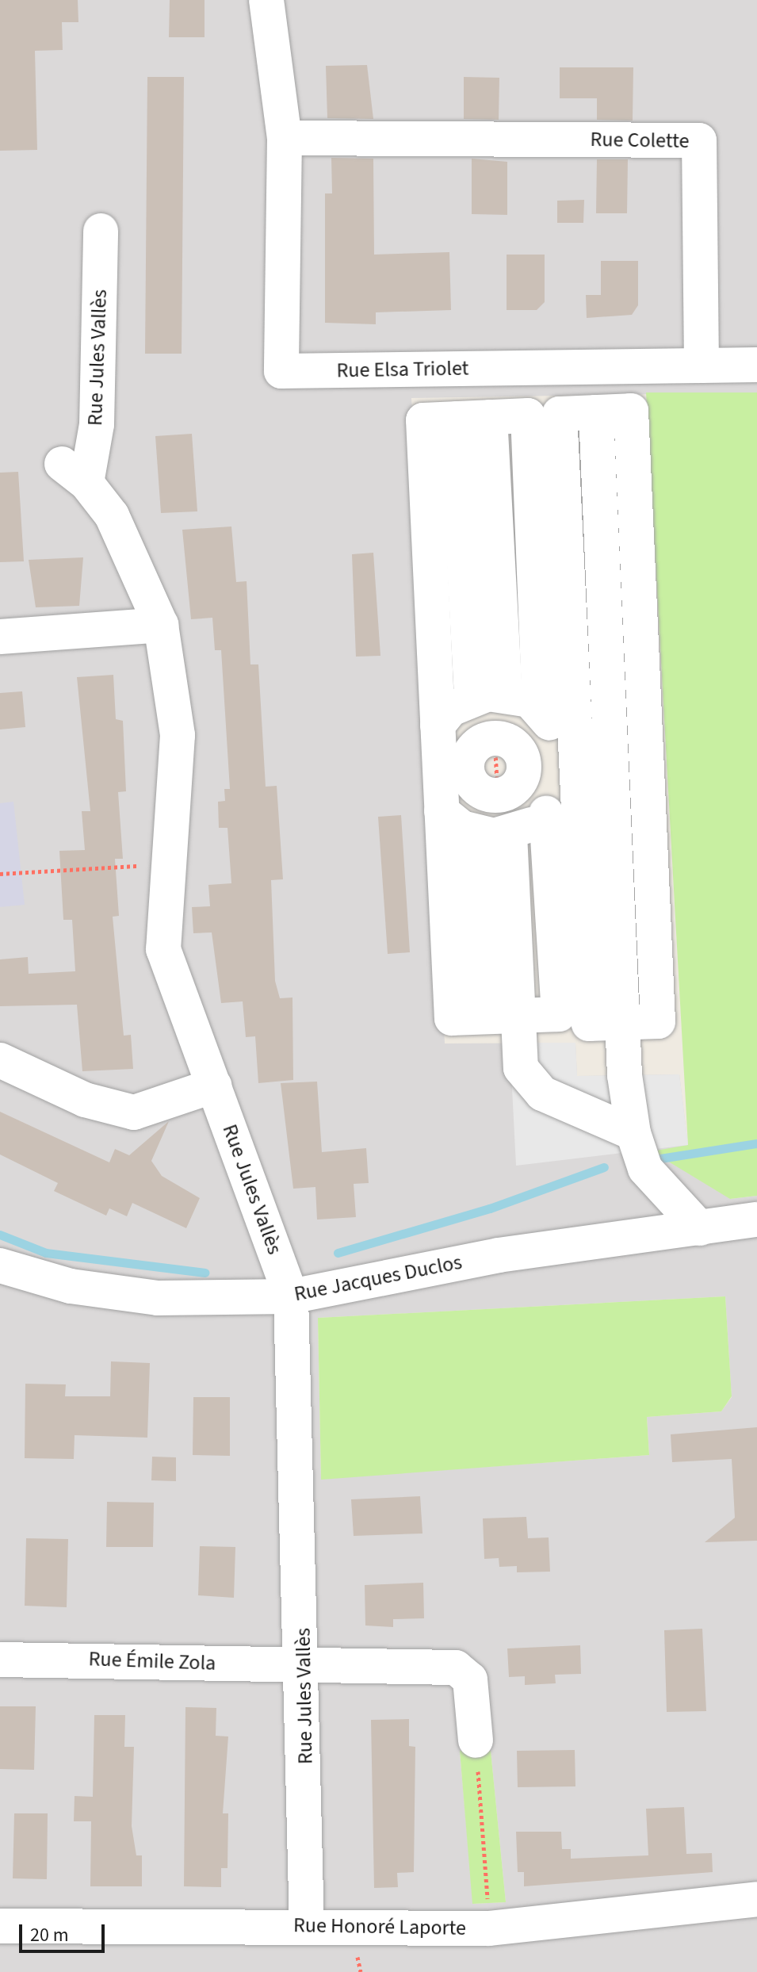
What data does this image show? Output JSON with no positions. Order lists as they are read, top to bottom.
{
  "streets": {
    "street": [
      "Rue Colette",
      "Rue Jules Vallès",
      "Rue Elsa Triolet",
      "Rue Jacques Duclos",
      "Rue Émile Zola",
      "Rue Honoré Laporte"
    ]
  },
  "crossings": [
    ["Rue Colette", "Rue Elsa Triolet"],
    ["Rue Jules Vallès", "Rue Jacques Duclos"],
    ["Rue Jules Vallès", "Rue Émile Zola"],
    ["Rue Jules Vallès", "Rue Honoré Laporte"]
  ],
  "scale_bar": "20 m"
}
